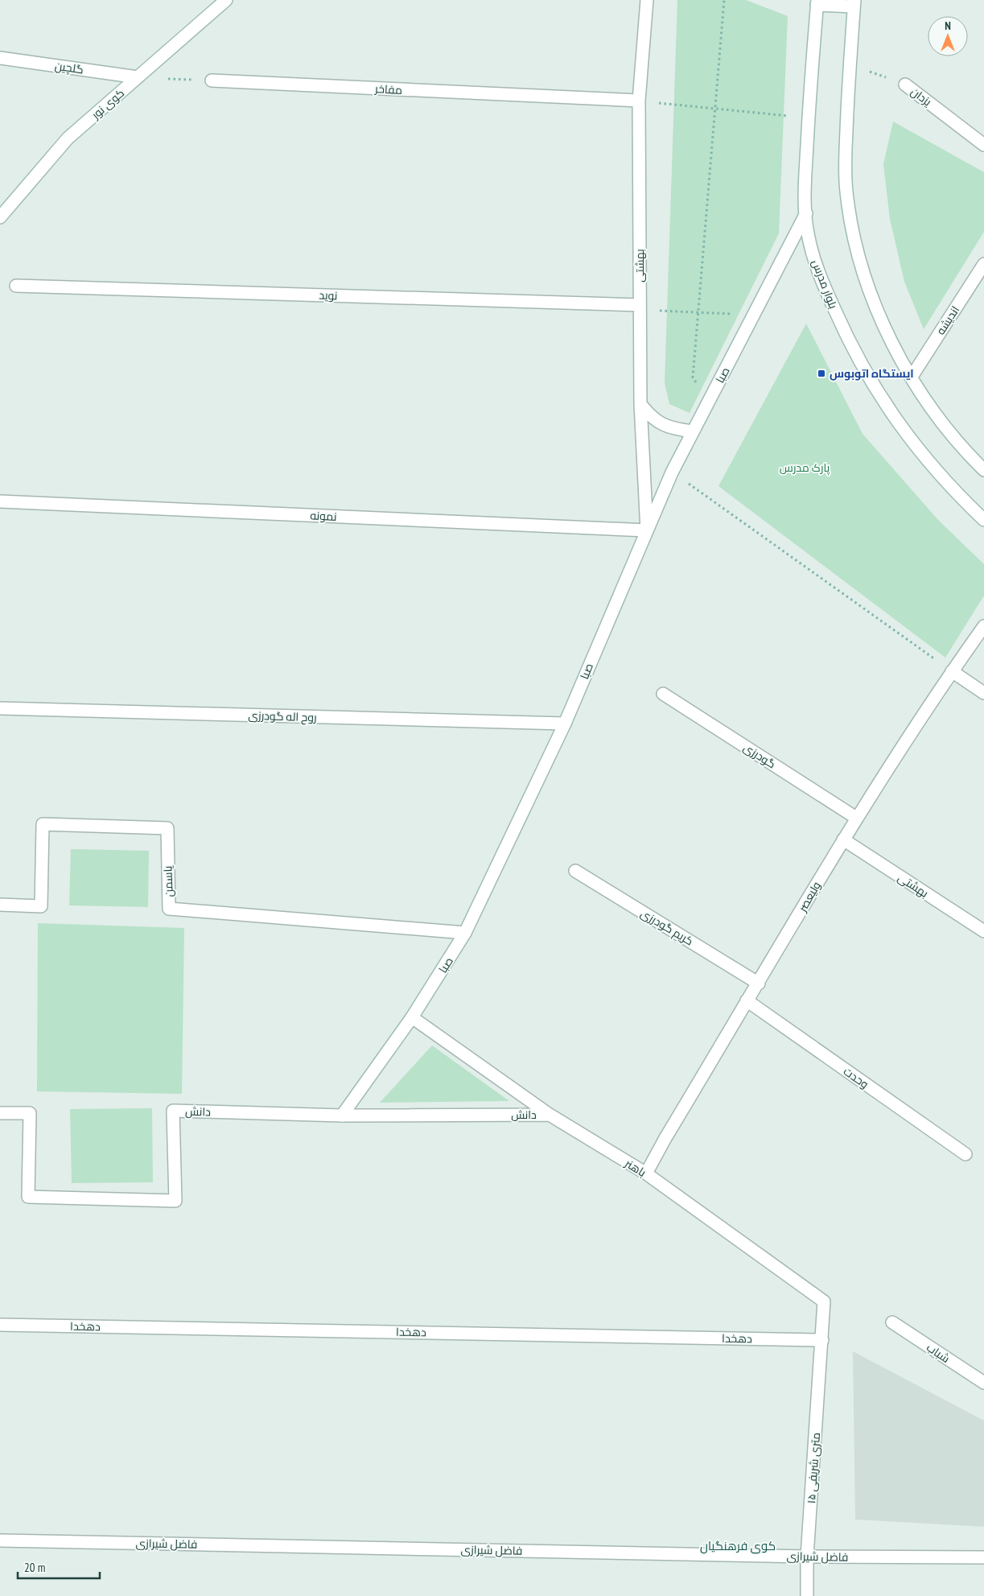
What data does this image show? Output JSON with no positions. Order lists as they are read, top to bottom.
{
  "streets": {
    "street": [
      "گلچین",
      "مفاخر",
      "یزدان",
      "کوی نور",
      "بهشتی",
      "بلوار مدرس",
      "نوید",
      "اندیشه",
      "صبا",
      "نمونه",
      "روح اله گودرزی",
      "گودرزی",
      "یاسمن",
      "ولیعصر",
      "کریم گودرزی",
      "وحدت",
      "دانش",
      "باهنر",
      "دهخدا",
      "شباب",
      "۱۵ متری شریفی",
      "فاضل شیرازی"
    ]
  },
  "crossings": [
    ["گلچین", "کوی نور"],
    ["مفاخر", "بهشتی"],
    ["بهشتی", "نوید"],
    ["بهشتی", "صبا"],
    ["بهشتی", "نمونه"],
    ["بهشتی", "ولیعصر"],
    ["بلوار مدرس", "صبا"],
    ["صبا", "نمونه"],
    ["صبا", "روح اله گودرزی"],
    ["صبا", "یاسمن"],
    ["صبا", "دانش"],
    ["صبا", "باهنر"],
    ["گودرزی", "ولیعصر"],
    ["ولیعصر", "کریم گودرزی"],
    ["ولیعصر", "وحدت"],
    ["ولیعصر", "باهنر"],
    ["دانش", "باهنر"],
    ["باهنر", "دهخدا"],
    ["باهنر", "۱۵ متری شریفی"],
    ["دهخدا", "۱۵ متری شریفی"],
    ["۱۵ متری شریفی", "فاضل شیرازی"]
  ],
  "districts": ["کوی فرهنگیان"],
  "parks": ["پارک مدرس"],
  "places": {
    "transit": ["ایستگاه اتوبوس"]
  },
  "scale_bar": "20 m",
  "north": "top"
}
